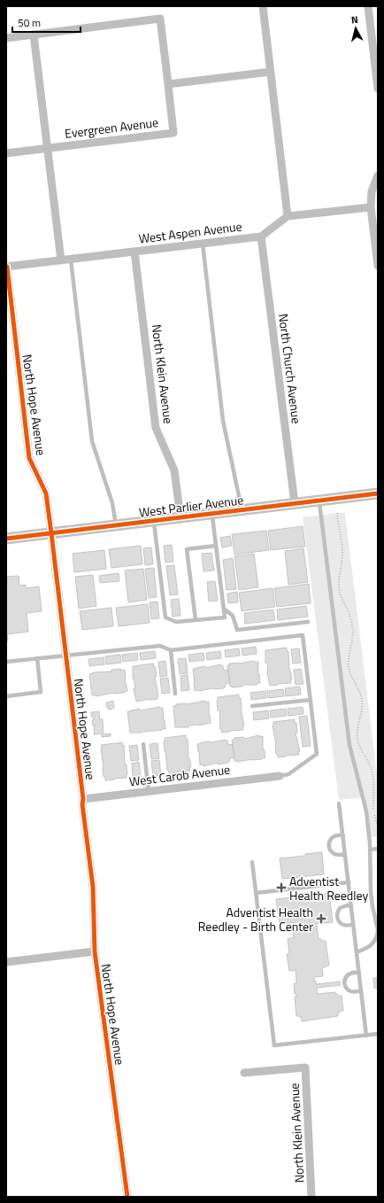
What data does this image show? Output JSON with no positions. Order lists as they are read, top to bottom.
{
  "streets": {
    "street": [
      "Evergreen Avenue",
      "West Aspen Avenue",
      "North Church Avenue",
      "North Klein Avenue",
      "North Hope Avenue",
      "West Parlier Avenue",
      "West Carob Avenue"
    ]
  },
  "crossings": [
    ["West Aspen Avenue", "North Church Avenue"],
    ["West Aspen Avenue", "North Klein Avenue"],
    ["West Aspen Avenue", "North Hope Avenue"],
    ["North Church Avenue", "West Parlier Avenue"],
    ["North Klein Avenue", "West Parlier Avenue"],
    ["North Hope Avenue", "West Parlier Avenue"],
    ["North Hope Avenue", "West Carob Avenue"]
  ],
  "places": {
    "health": ["Adventist Health Reedley", "Adventist Health Reedley - Birth Center"]
  },
  "scale_bar": "50 m",
  "north": "top"
}
